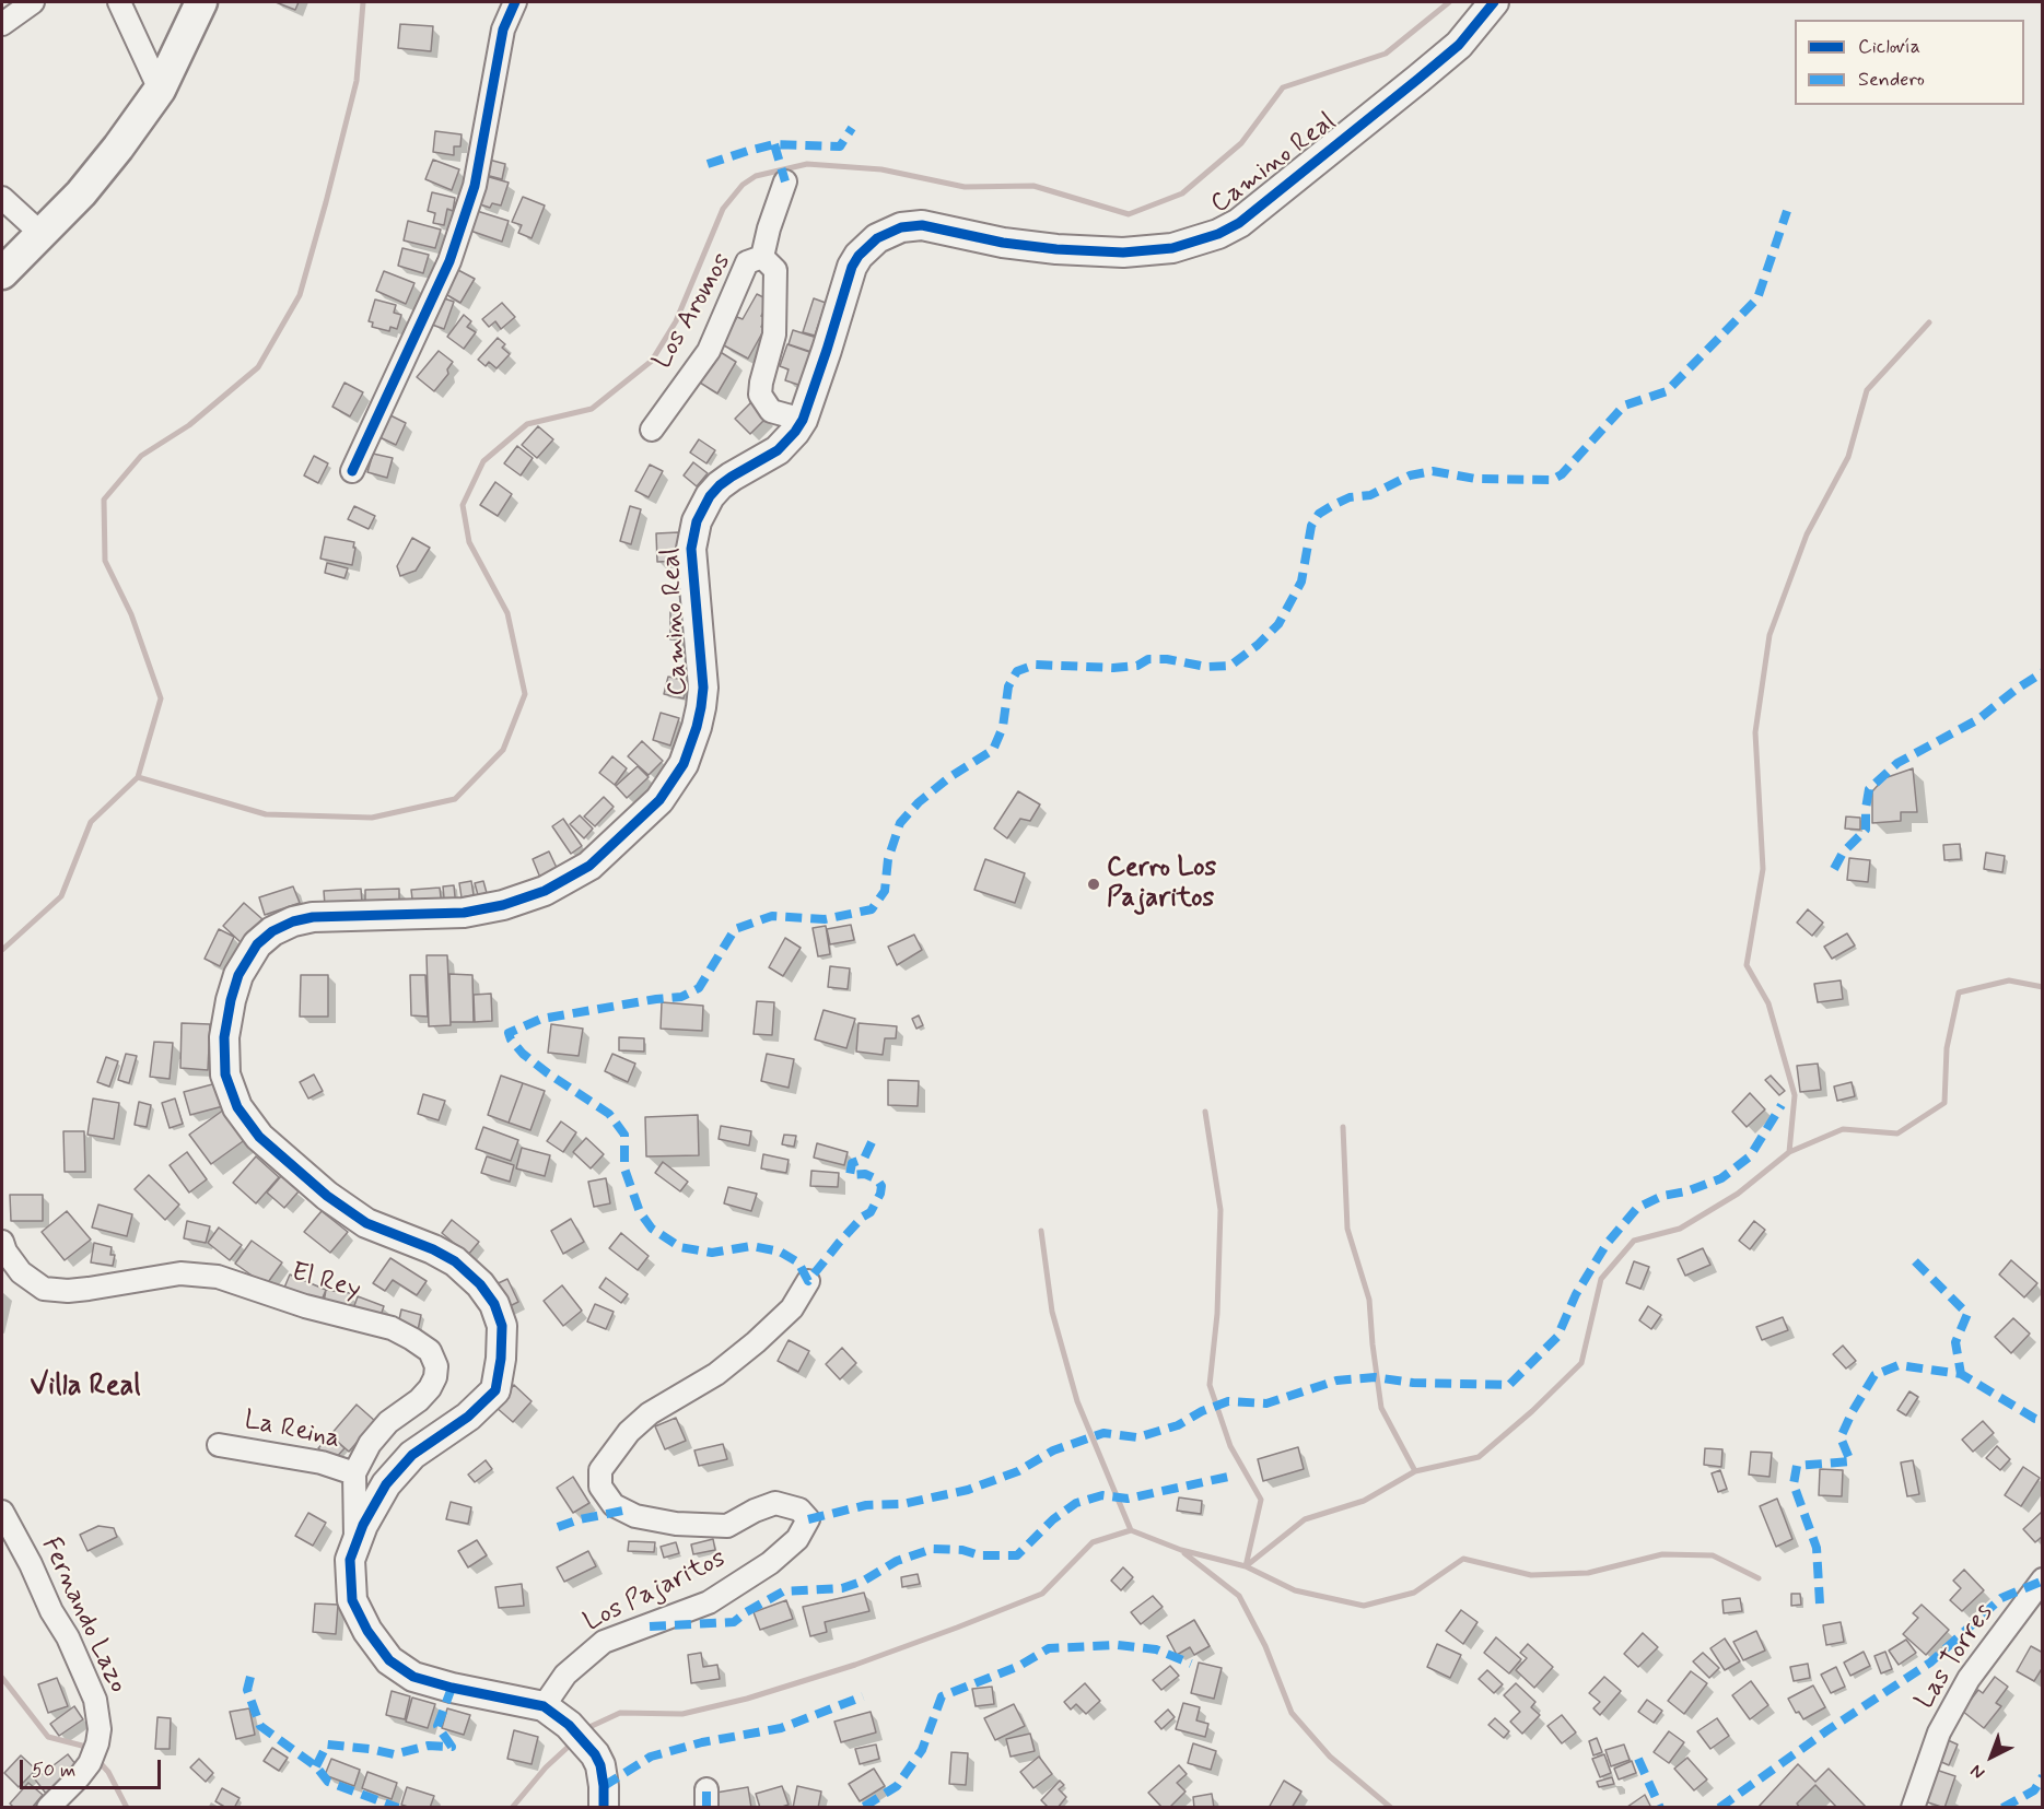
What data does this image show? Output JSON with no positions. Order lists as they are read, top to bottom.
{
  "streets": {
    "street": [
      "Camino Real",
      "Los Aromos",
      "El Rey",
      "La Reina",
      "Los Pajaritos",
      "Fernando Lazo",
      "Las Torres"
    ]
  },
  "crossings": [
    ["Camino Real", "Los Aromos"],
    ["Camino Real", "El Rey"],
    ["Camino Real", "Los Pajaritos"],
    ["El Rey", "La Reina"]
  ],
  "districts": ["Villa Real"],
  "places": ["Cerro Los Pajaritos"],
  "legend": ["Ciclovía", "Sendero"],
  "scale_bar": "50 m",
  "north": "bottom left"
}
